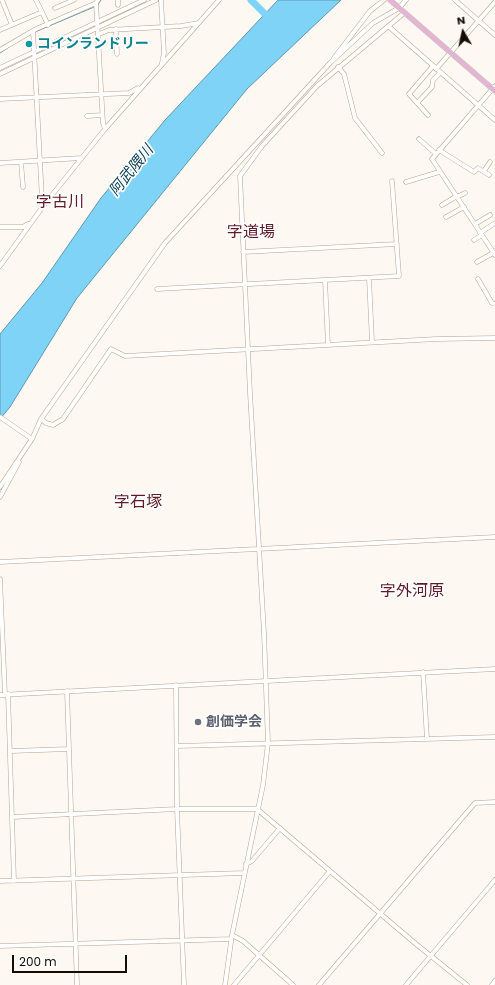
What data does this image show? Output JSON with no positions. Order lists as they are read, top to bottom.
{
  "districts": [
    "字古川",
    "字道場",
    "字石塚",
    "字外河原"
  ],
  "water": ["阿武隈川"],
  "places": ["コインランドリー", "創価学会"],
  "scale_bar": "200 m",
  "north": "top"
}
